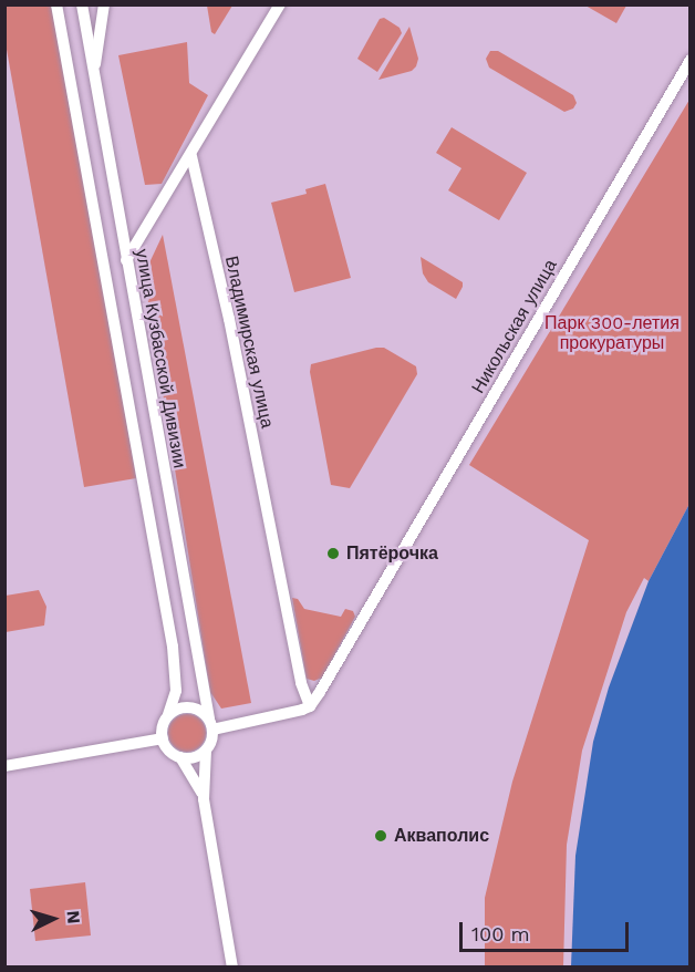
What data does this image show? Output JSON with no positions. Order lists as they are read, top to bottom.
{
  "streets": {
    "street": ["Никольская улица", "Владимирская улица", "улица Кузбасской Дивизии"]
  },
  "crossings": [
    ["Никольская улица", "Владимирская улица"]
  ],
  "parks": ["Парк 300-летия прокуратуры"],
  "places": ["Пятёрочка", "Акваполис"],
  "scale_bar": "100 m",
  "north": "right"
}
